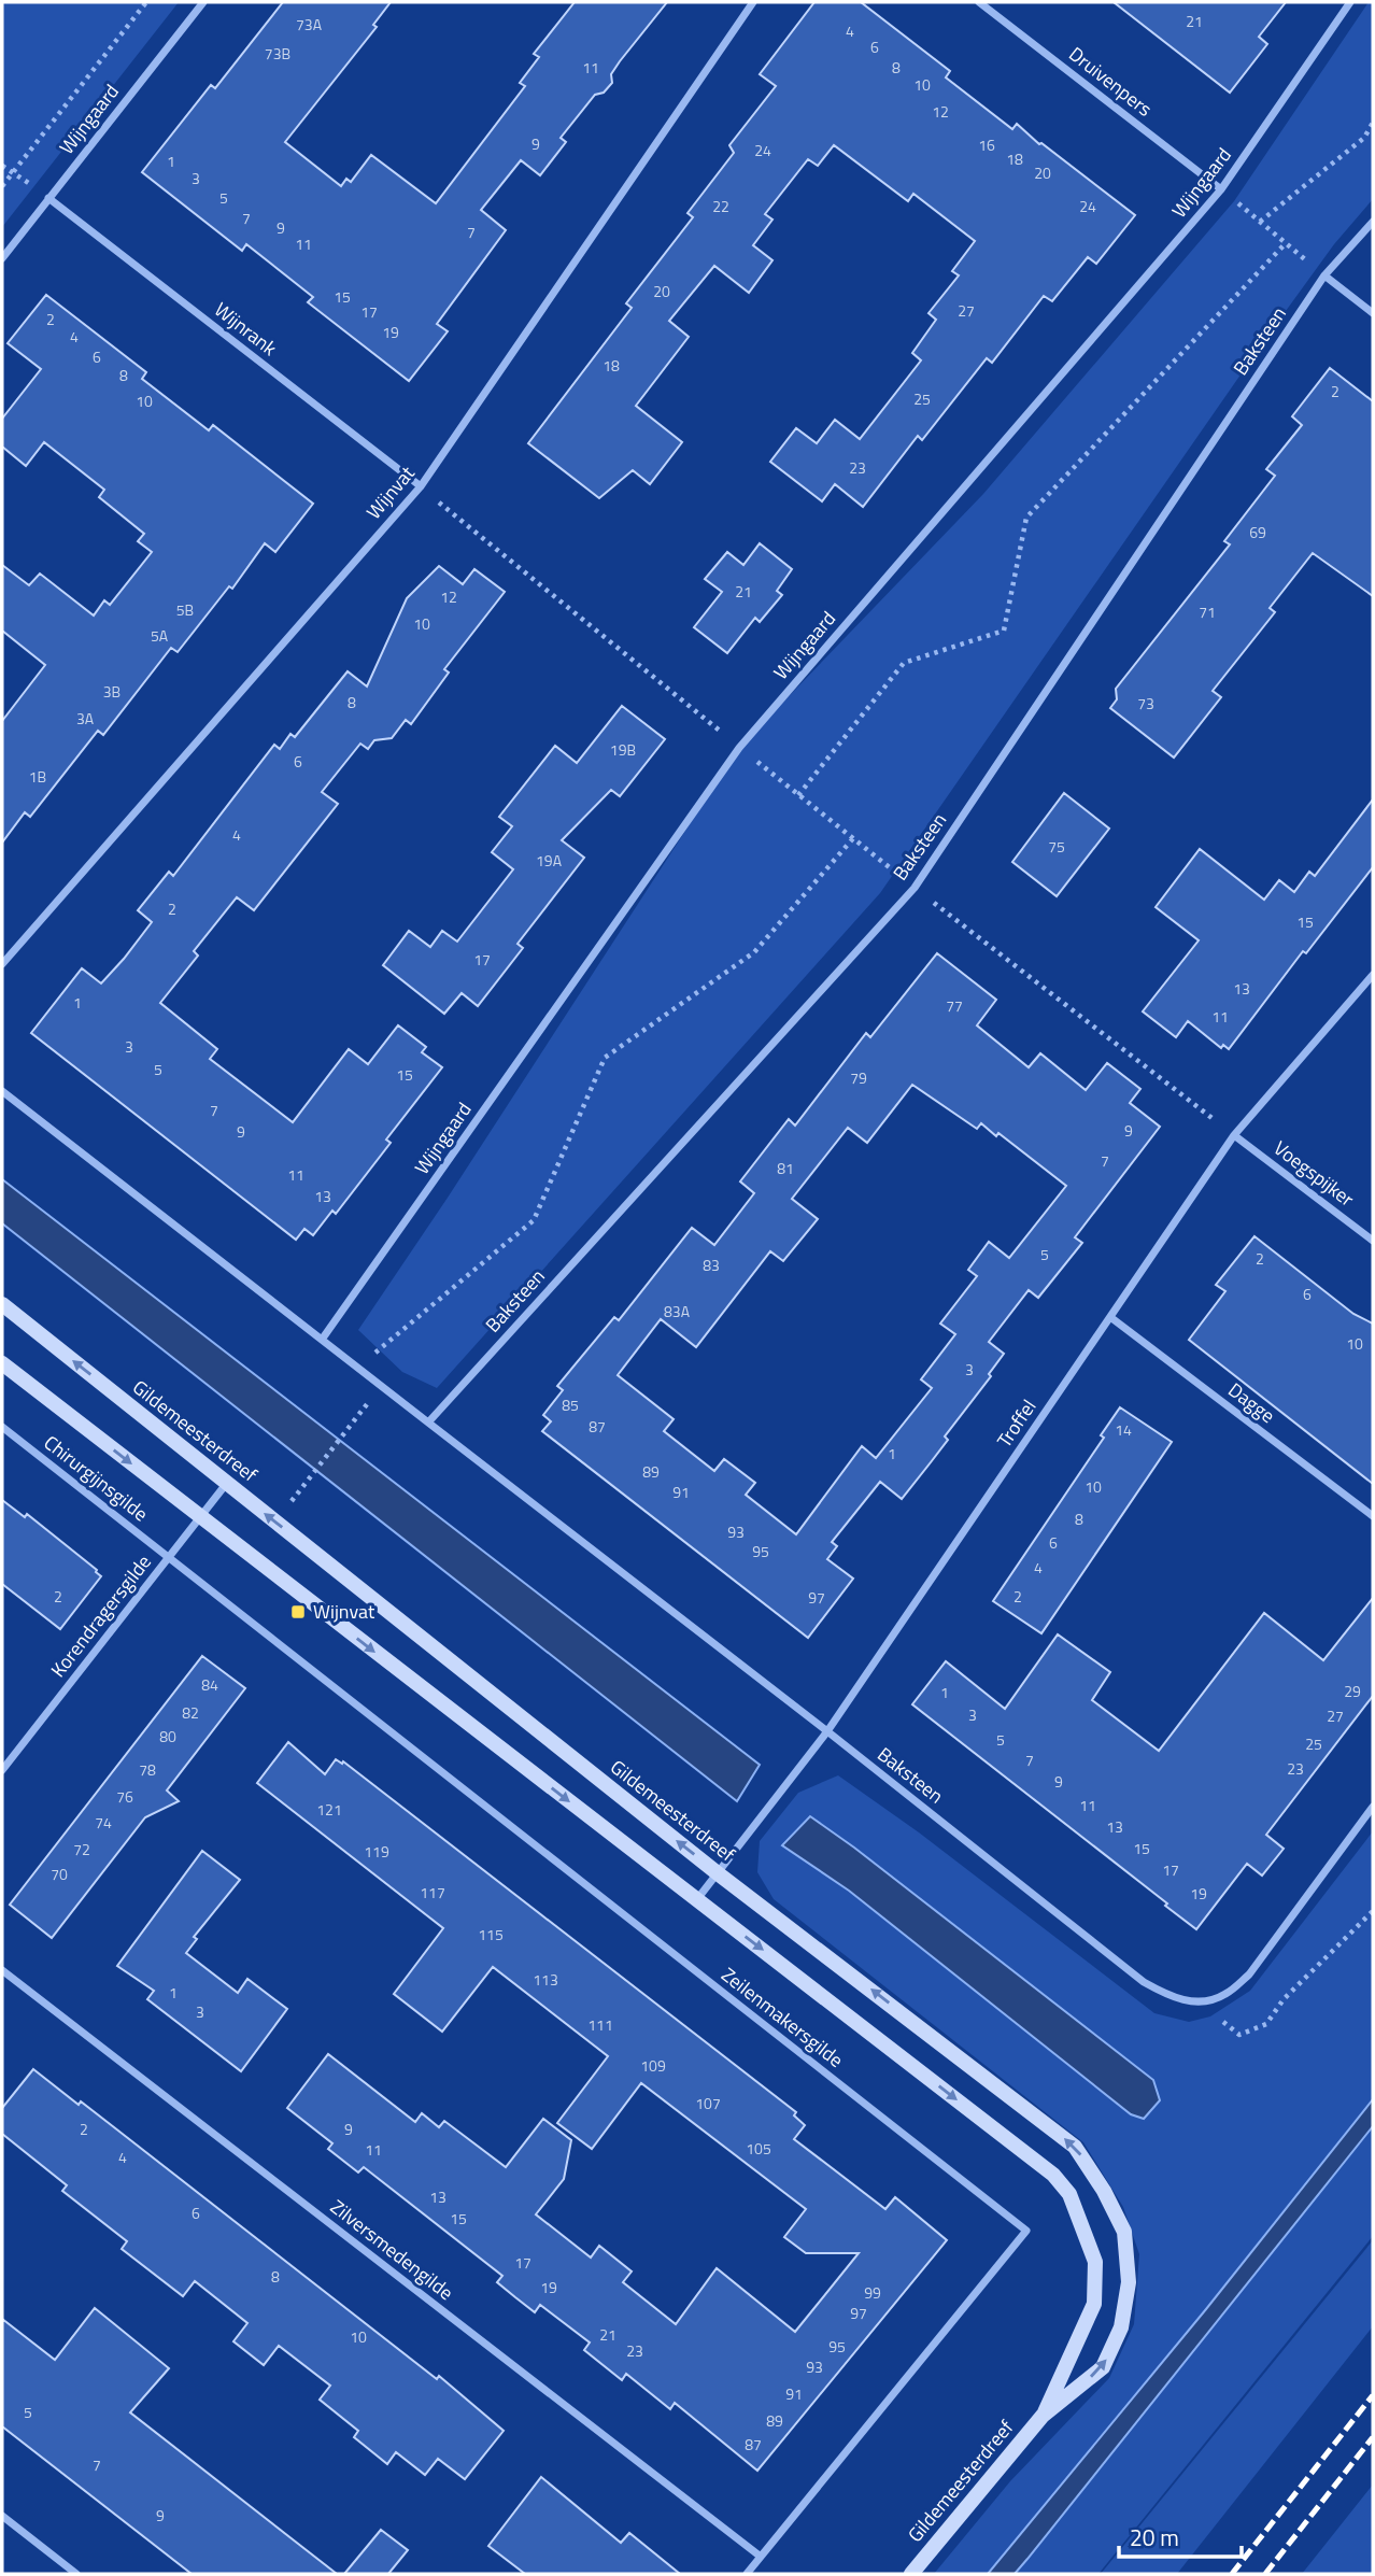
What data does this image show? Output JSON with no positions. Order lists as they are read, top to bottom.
{
  "streets": {
    "street": [
      "Druivenpers",
      "Wijngaard",
      "Wijnrank",
      "Baksteen",
      "Wijnvat",
      "Voegspijker",
      "Dagge",
      "Troffel",
      "Gildemeesterdreef",
      "Chirurgijnsgilde",
      "Korendragersgilde",
      "Zeilenmakersgilde",
      "Zilversmedengilde"
    ]
  },
  "crossings": [
    ["Druivenpers", "Wijngaard"],
    ["Wijngaard", "Wijnrank"],
    ["Wijnrank", "Wijnvat"],
    ["Baksteen", "Troffel"],
    ["Voegspijker", "Troffel"],
    ["Dagge", "Troffel"],
    ["Troffel", "Gildemeesterdreef"],
    ["Gildemeesterdreef", "Korendragersgilde"],
    ["Chirurgijnsgilde", "Korendragersgilde"],
    ["Chirurgijnsgilde", "Zeilenmakersgilde"],
    ["Korendragersgilde", "Zeilenmakersgilde"],
    ["Zeilenmakersgilde", "Zilversmedengilde"]
  ],
  "places": {
    "transit": ["Wijnvat"]
  },
  "house_numbers": [
    "21",
    "73A",
    "4",
    "6",
    "73B",
    "11",
    "8",
    "10",
    "12",
    "9",
    "16",
    "24",
    "18",
    "1",
    "20",
    "3",
    "5",
    "22",
    "24",
    "7",
    "9",
    "7",
    "11",
    "20",
    "15",
    "27",
    "17",
    "2",
    "19",
    "4",
    "6",
    "18",
    "8",
    "2",
    "25",
    "10",
    "23",
    "69",
    "21",
    "12",
    "5B",
    "71",
    "10",
    "5A",
    "3B",
    "8",
    "73",
    "3A",
    "19B",
    "6",
    "1B",
    "4",
    "75",
    "19A",
    "2",
    "15",
    "17",
    "13",
    "1",
    "77",
    "11",
    "3",
    "5",
    "15",
    "79",
    "7",
    "9",
    "9",
    "7",
    "81",
    "11",
    "13",
    "5",
    "2",
    "83",
    "6",
    "83A",
    "10",
    "3",
    "85",
    "87",
    "14",
    "1",
    "89",
    "10",
    "91",
    "8",
    "93",
    "6",
    "95",
    "4",
    "2",
    "2",
    "97",
    "84",
    "29",
    "1",
    "82",
    "3",
    "27",
    "80",
    "5",
    "25",
    "7",
    "23",
    "78",
    "9",
    "76",
    "11",
    "121",
    "74",
    "13",
    "15",
    "72",
    "119",
    "17",
    "70",
    "117",
    "19",
    "115",
    "113",
    "1",
    "3",
    "111",
    "109",
    "107",
    "2",
    "9",
    "105",
    "11",
    "4",
    "13",
    "6",
    "15",
    "17",
    "8",
    "19",
    "99",
    "97",
    "21",
    "10",
    "95",
    "23",
    "93",
    "91",
    "5",
    "89",
    "87",
    "7",
    "9"
  ],
  "scale_bar": "20 m"
}
